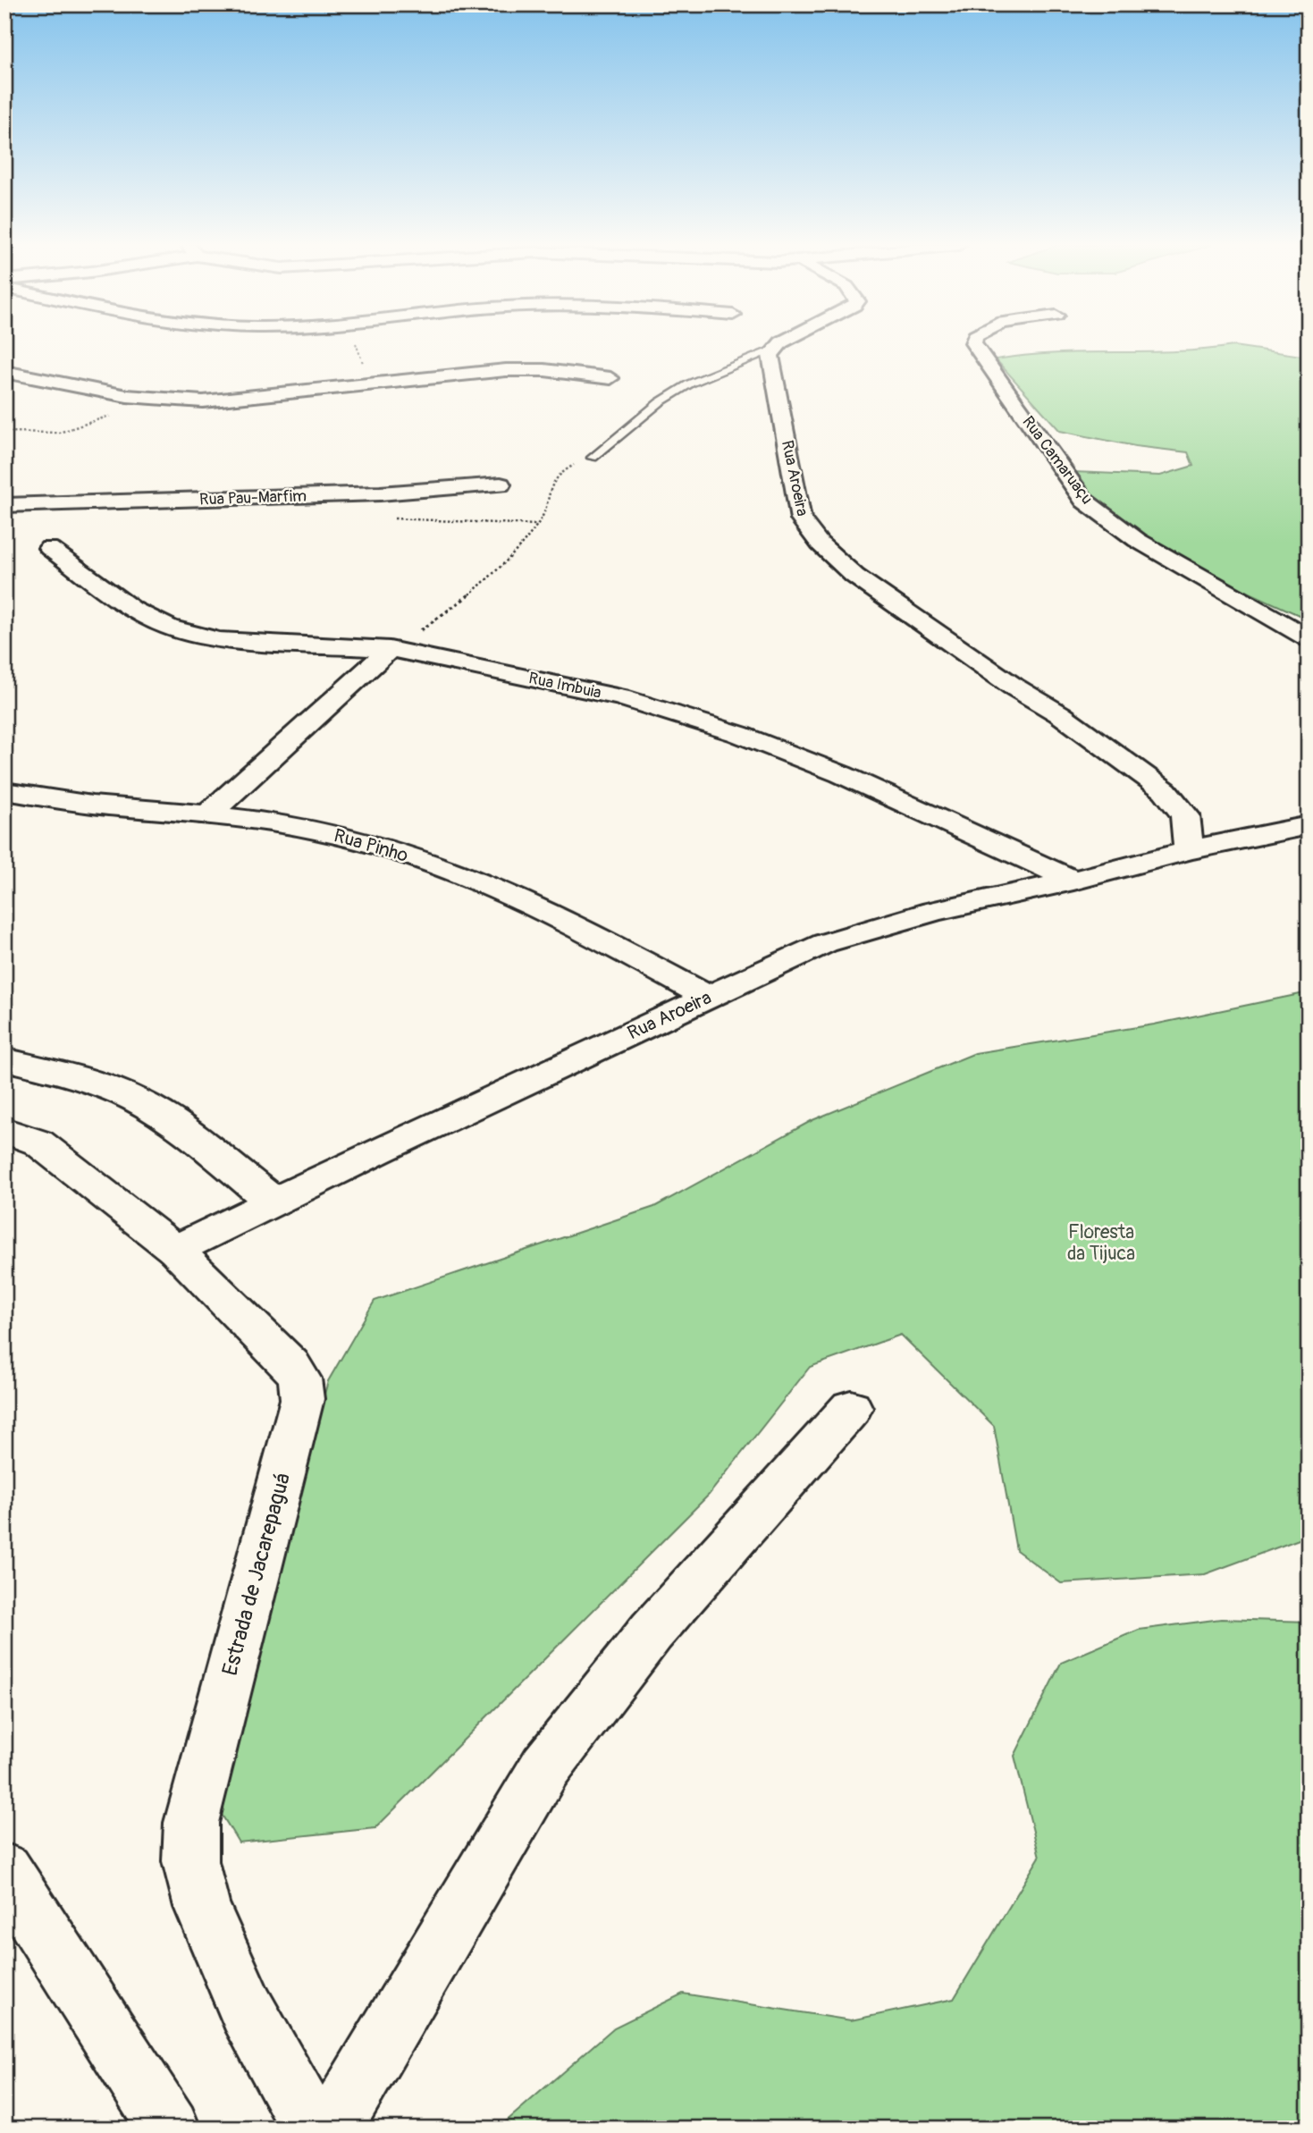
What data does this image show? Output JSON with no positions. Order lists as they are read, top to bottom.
{
  "streets": {
    "street": [
      "Rua Camaruaçu",
      "Rua Aroeira",
      "Rua Pau-Marfim",
      "Rua Imbuia",
      "Rua Pinho",
      "Estrada de Jacarepaguá"
    ]
  },
  "crossings": [
    ["Rua Aroeira", "Rua Imbuia"],
    ["Rua Aroeira", "Rua Pinho"],
    ["Rua Aroeira", "Estrada de Jacarepaguá"]
  ],
  "parks": ["Floresta da Tijuca"]
}
